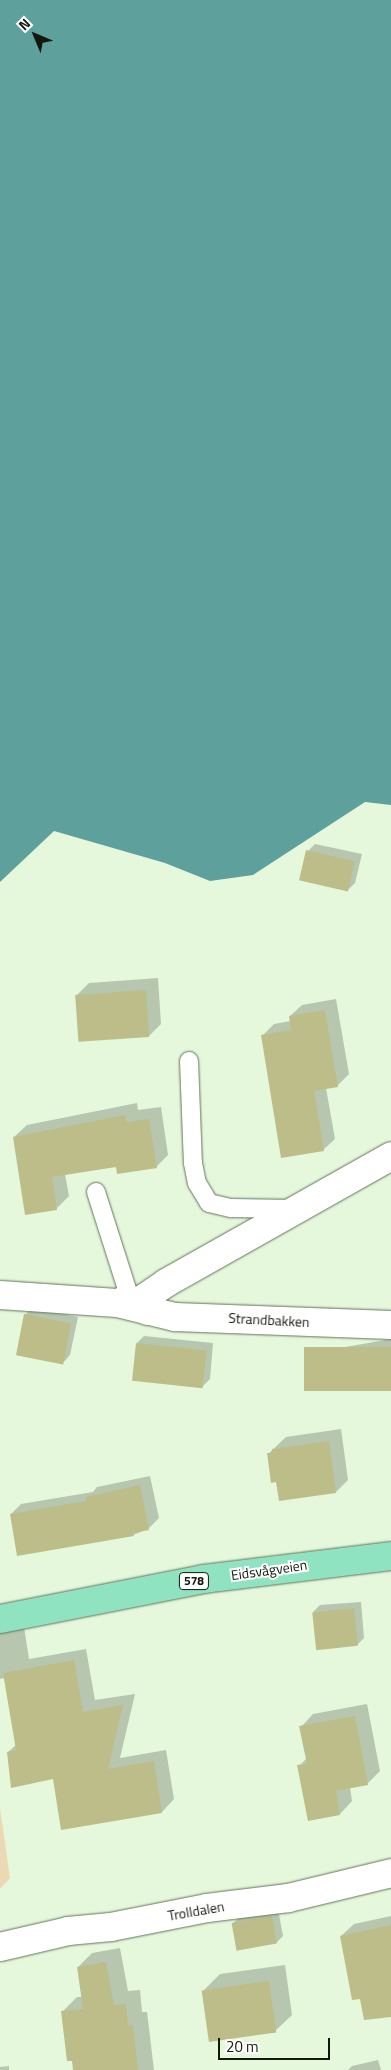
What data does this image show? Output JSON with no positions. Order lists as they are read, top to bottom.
{
  "streets": {
    "main road": ["Eidsvågveien", "578"],
    "street": ["Strandbakken", "Trolldalen"]
  },
  "scale_bar": "20 m",
  "north": "top left"
}
